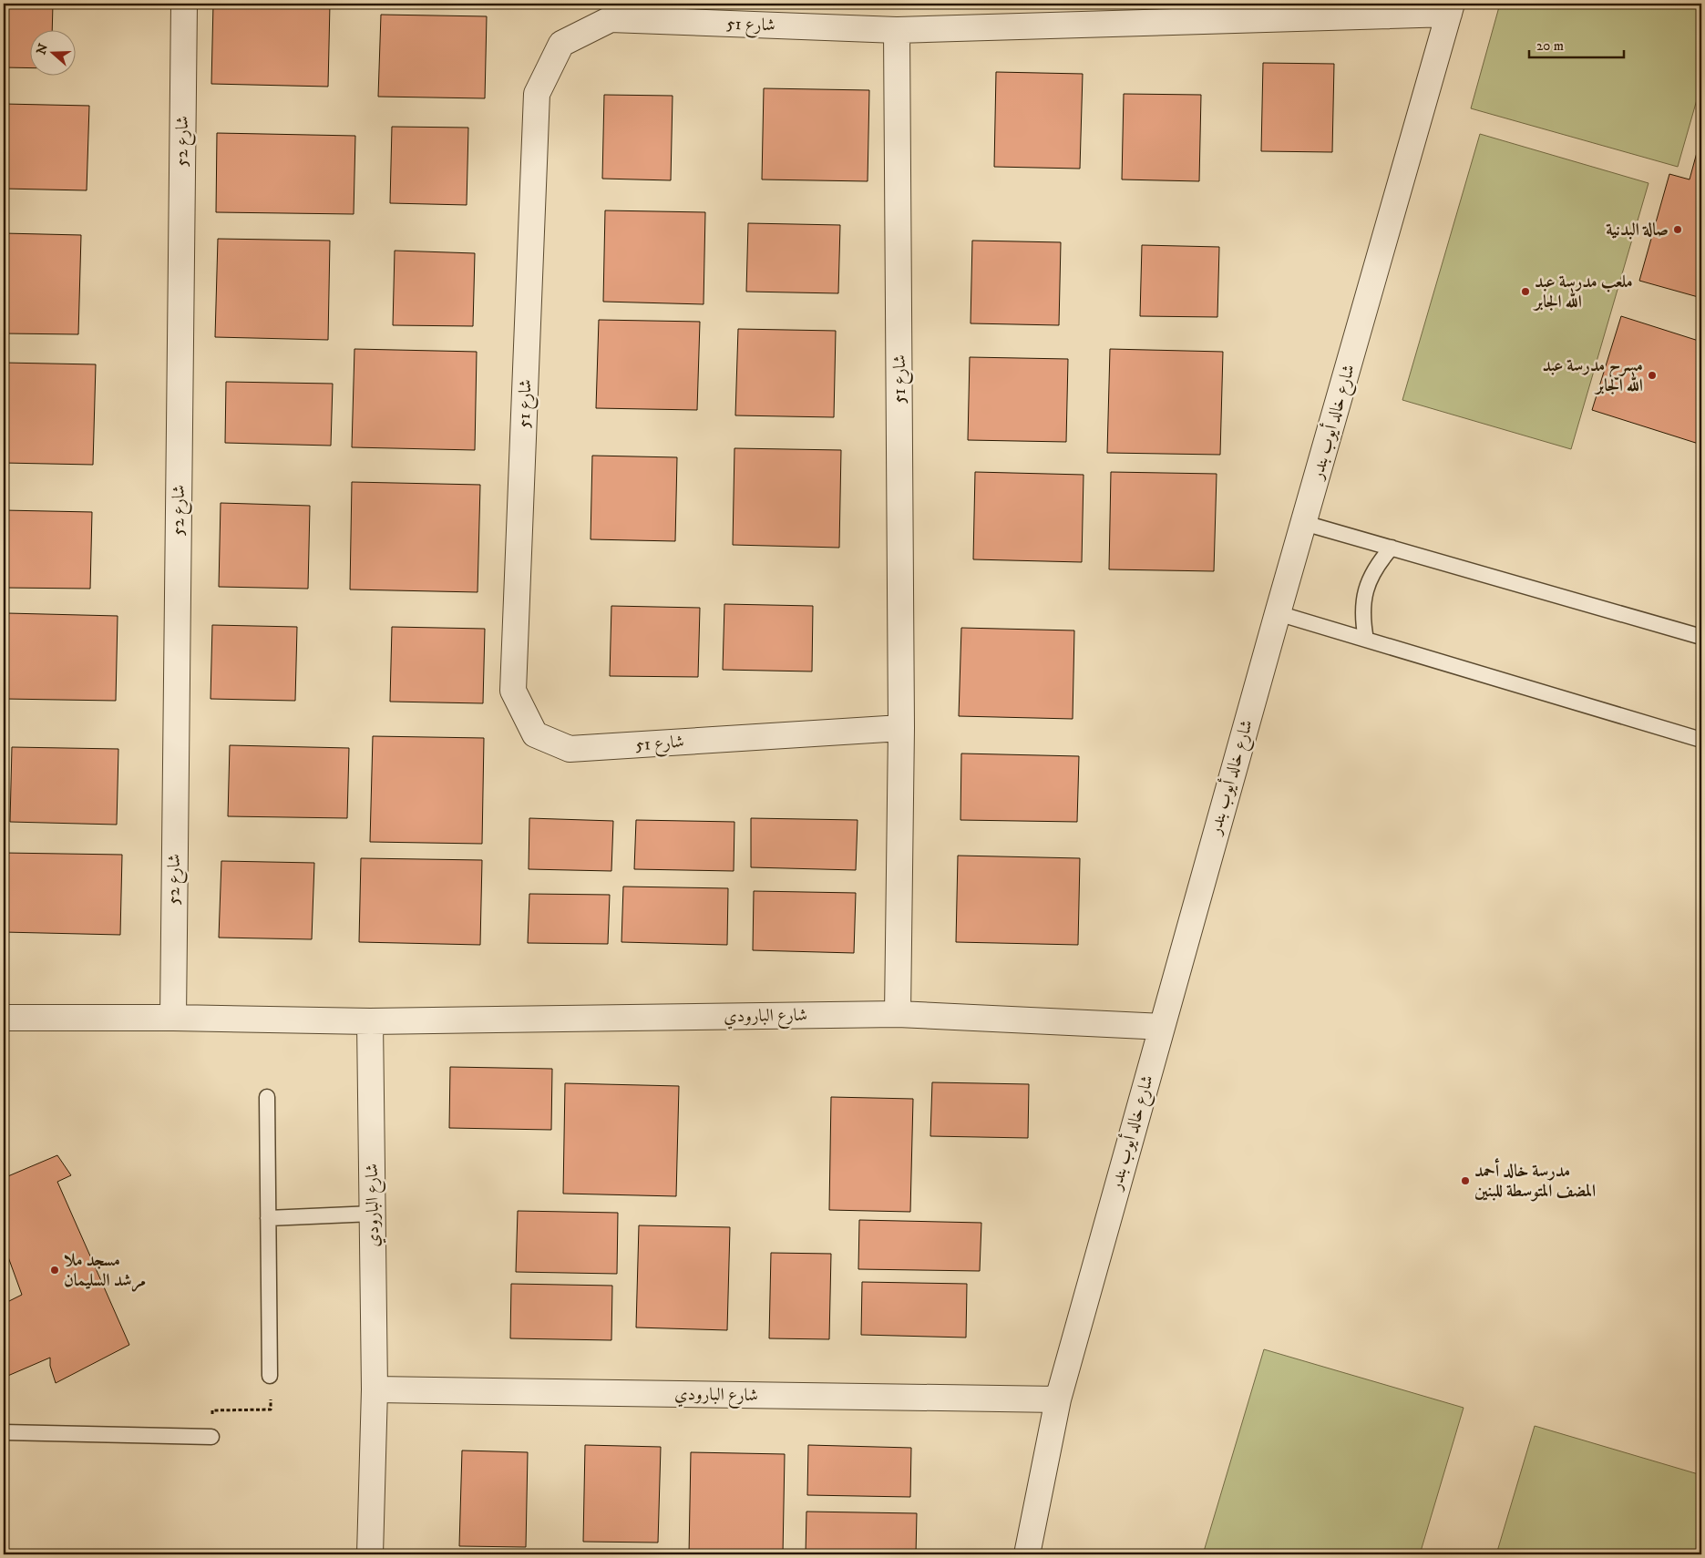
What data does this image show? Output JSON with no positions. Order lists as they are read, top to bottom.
{
  "streets": {
    "street": [
      "شارع 51",
      "شارع 52",
      "شارع خالد أيوب بندر",
      "شارع البارودي"
    ]
  },
  "crossings": [
    ["شارع 51", "شارع خالد أيوب بندر"],
    ["شارع 51", "شارع البارودي"],
    ["شارع 52", "شارع البارودي"],
    ["شارع خالد أيوب بندر", "شارع البارودي"]
  ],
  "places": [
    "صالة البدنية",
    "ملعب مدرسة عبد الله الجابر",
    "مسرح مدرسة عبد الله الجابر",
    "مدرسة خالد أحمد المضف المتوسطة للبنين",
    "مسجد ملا مرشد السليمان"
  ],
  "scale_bar": "20 m",
  "north": "left"
}
